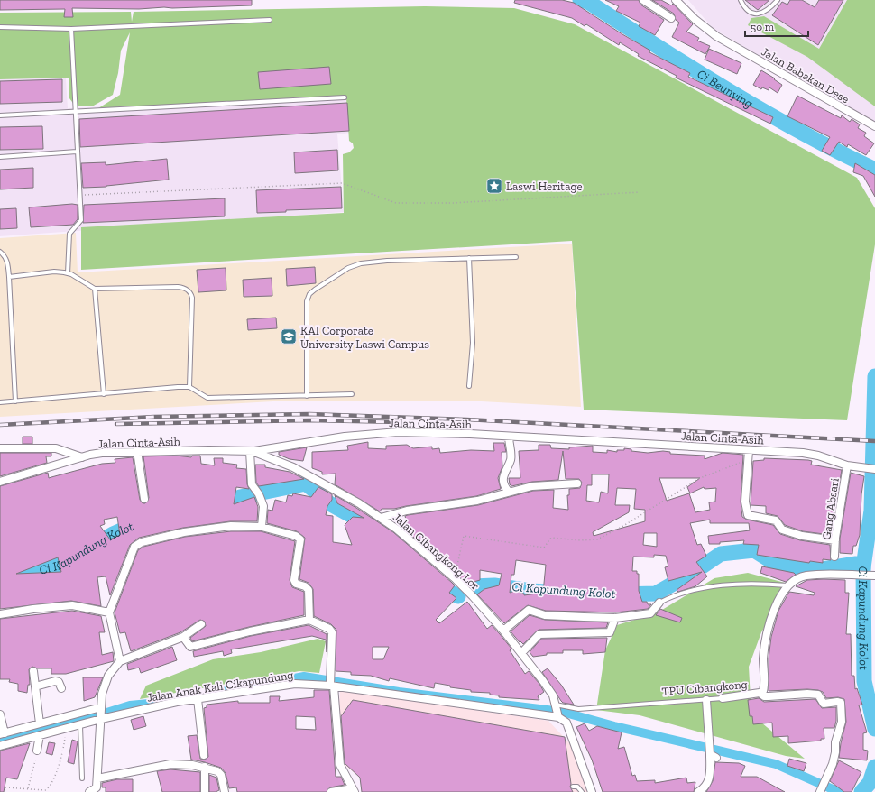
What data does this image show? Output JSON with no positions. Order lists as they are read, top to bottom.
{
  "streets": {
    "street": [
      "Jalan Babakan Dese",
      "Jalan Cinta-Asih",
      "Gang Absari",
      "Jalan Cibangkong Lor",
      "Jalan Anak Kali Cikapundung",
      "TPU Cibangkong"
    ]
  },
  "crossings": [
    ["Jalan Cinta-Asih", "Gang Absari"],
    ["Jalan Cinta-Asih", "Jalan Cibangkong Lor"],
    ["Jalan Cibangkong Lor", "Jalan Anak Kali Cikapundung"],
    ["Jalan Cibangkong Lor", "TPU Cibangkong"],
    ["Jalan Anak Kali Cikapundung", "TPU Cibangkong"]
  ],
  "water": ["Ci Beunying", "Ci Kapundung Kolot"],
  "places": {
    "place": ["Laswi Heritage"],
    "school or university": ["KAI Corporate University Laswi Campus"]
  },
  "scale_bar": "50 m"
}
